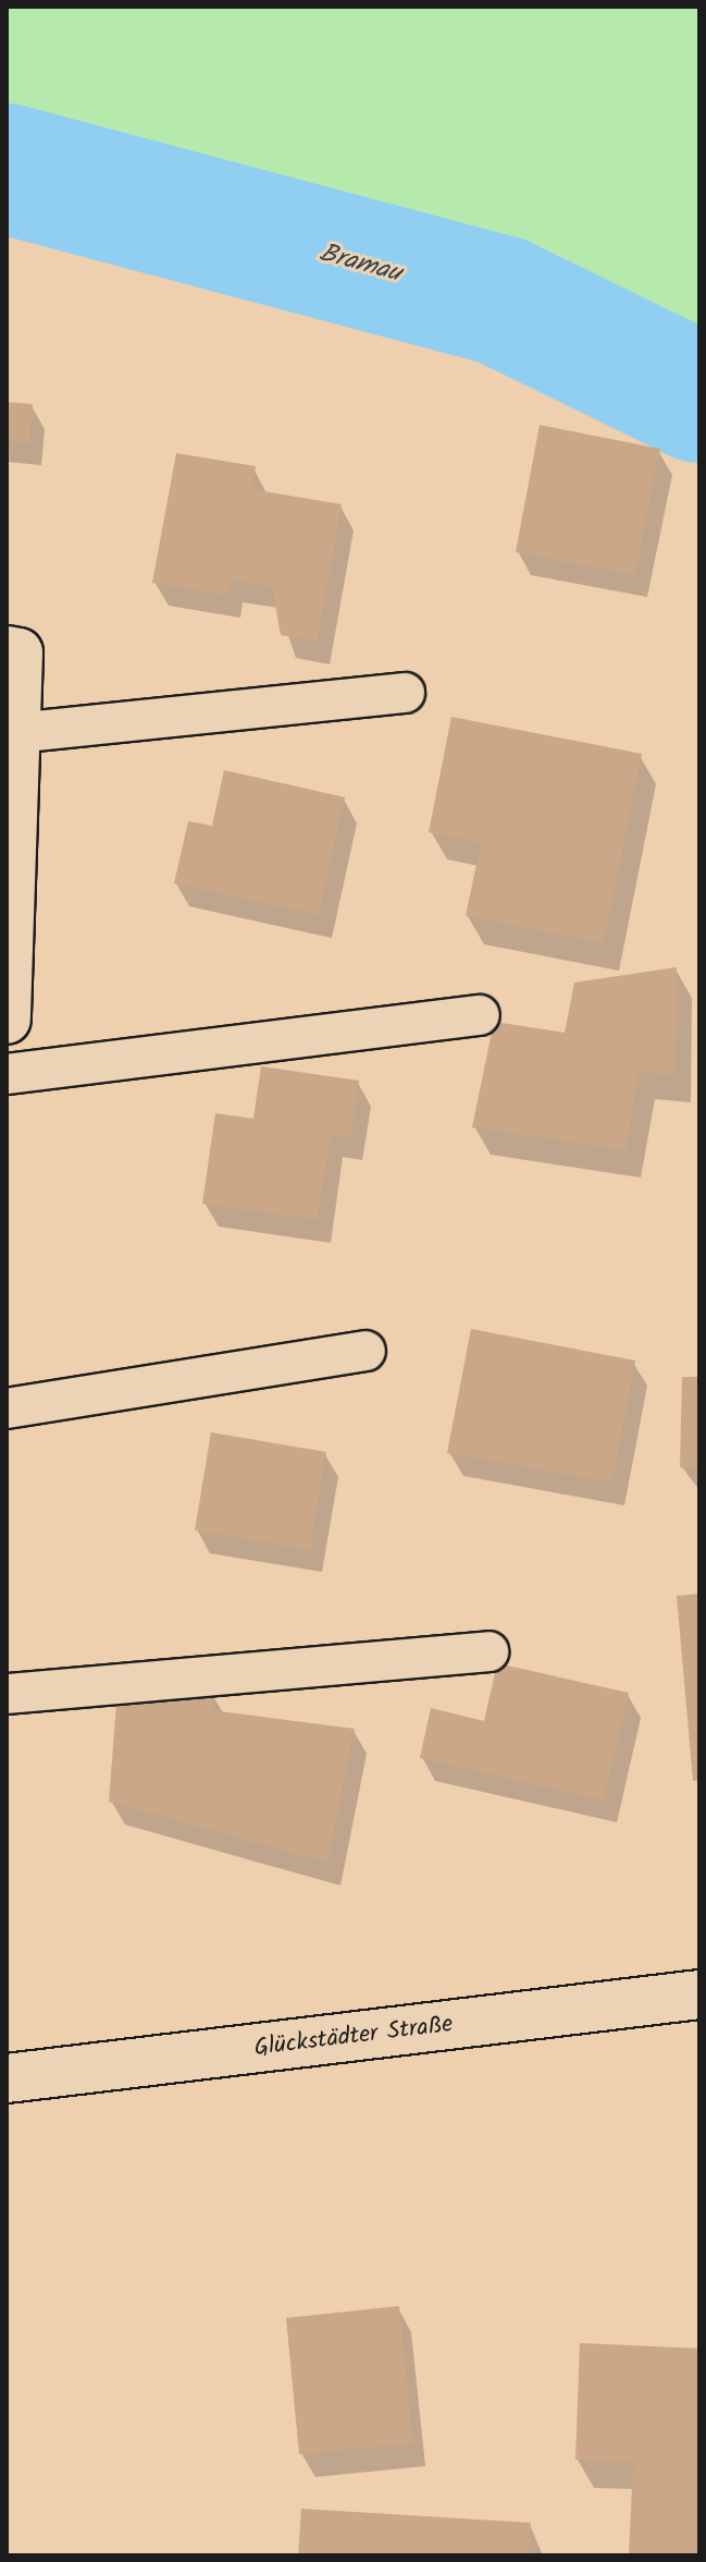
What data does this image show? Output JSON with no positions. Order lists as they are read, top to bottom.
{
  "streets": {
    "street": ["Glückstädter Straße"]
  },
  "water": ["Bramau"]
}
